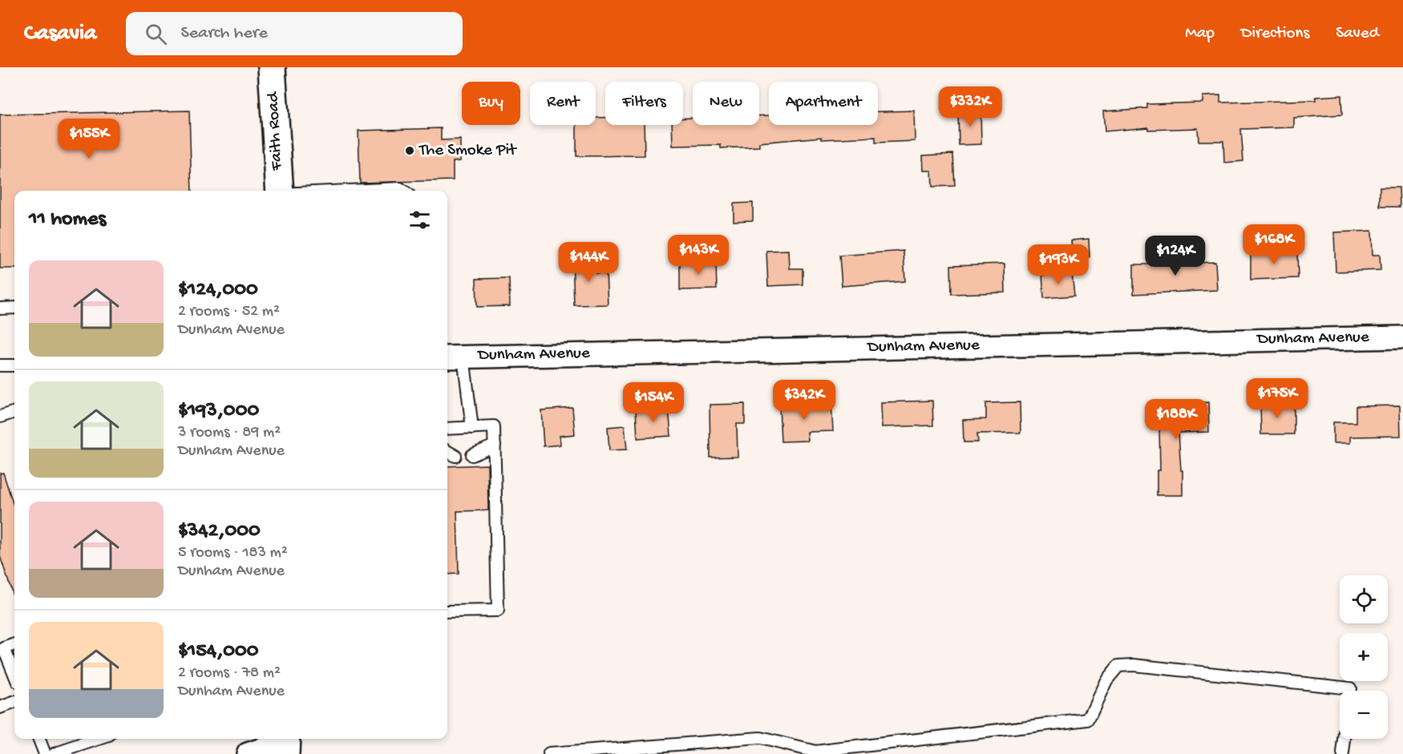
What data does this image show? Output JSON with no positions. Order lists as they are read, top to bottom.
{
  "streets": {
    "main road": ["Faith Road"],
    "street": ["Dunham Avenue"]
  },
  "places": ["The Smoke Pit"],
  "page": {
    "header": "Casavia",
    "search": "Search here",
    "nav": ["Map", "Directions", "Saved"],
    "chip": [
      "Buy",
      "Rent",
      "Filters",
      "New",
      "Apartment"
    ],
    "price": [
      "$332K",
      "$155K",
      "$168K",
      "$143K",
      "$124K",
      "$144K",
      "$193K",
      "$175K",
      "$342K",
      "$154K",
      "$188K"
    ],
    "heading": "11 homes",
    "list": [
      {
        "name": "$124,000",
        "note": "2 rooms · 52 m² · Dunham Avenue"
      },
      {
        "name": "$193,000",
        "note": "3 rooms · 89 m² · Dunham Avenue"
      },
      {
        "name": "$342,000",
        "note": "5 rooms · 183 m² · Dunham Avenue"
      },
      {
        "name": "$154,000",
        "note": "2 rooms · 78 m² · Dunham Avenue"
      }
    ],
    "map_buttons": ["+", "−"]
  }
}
